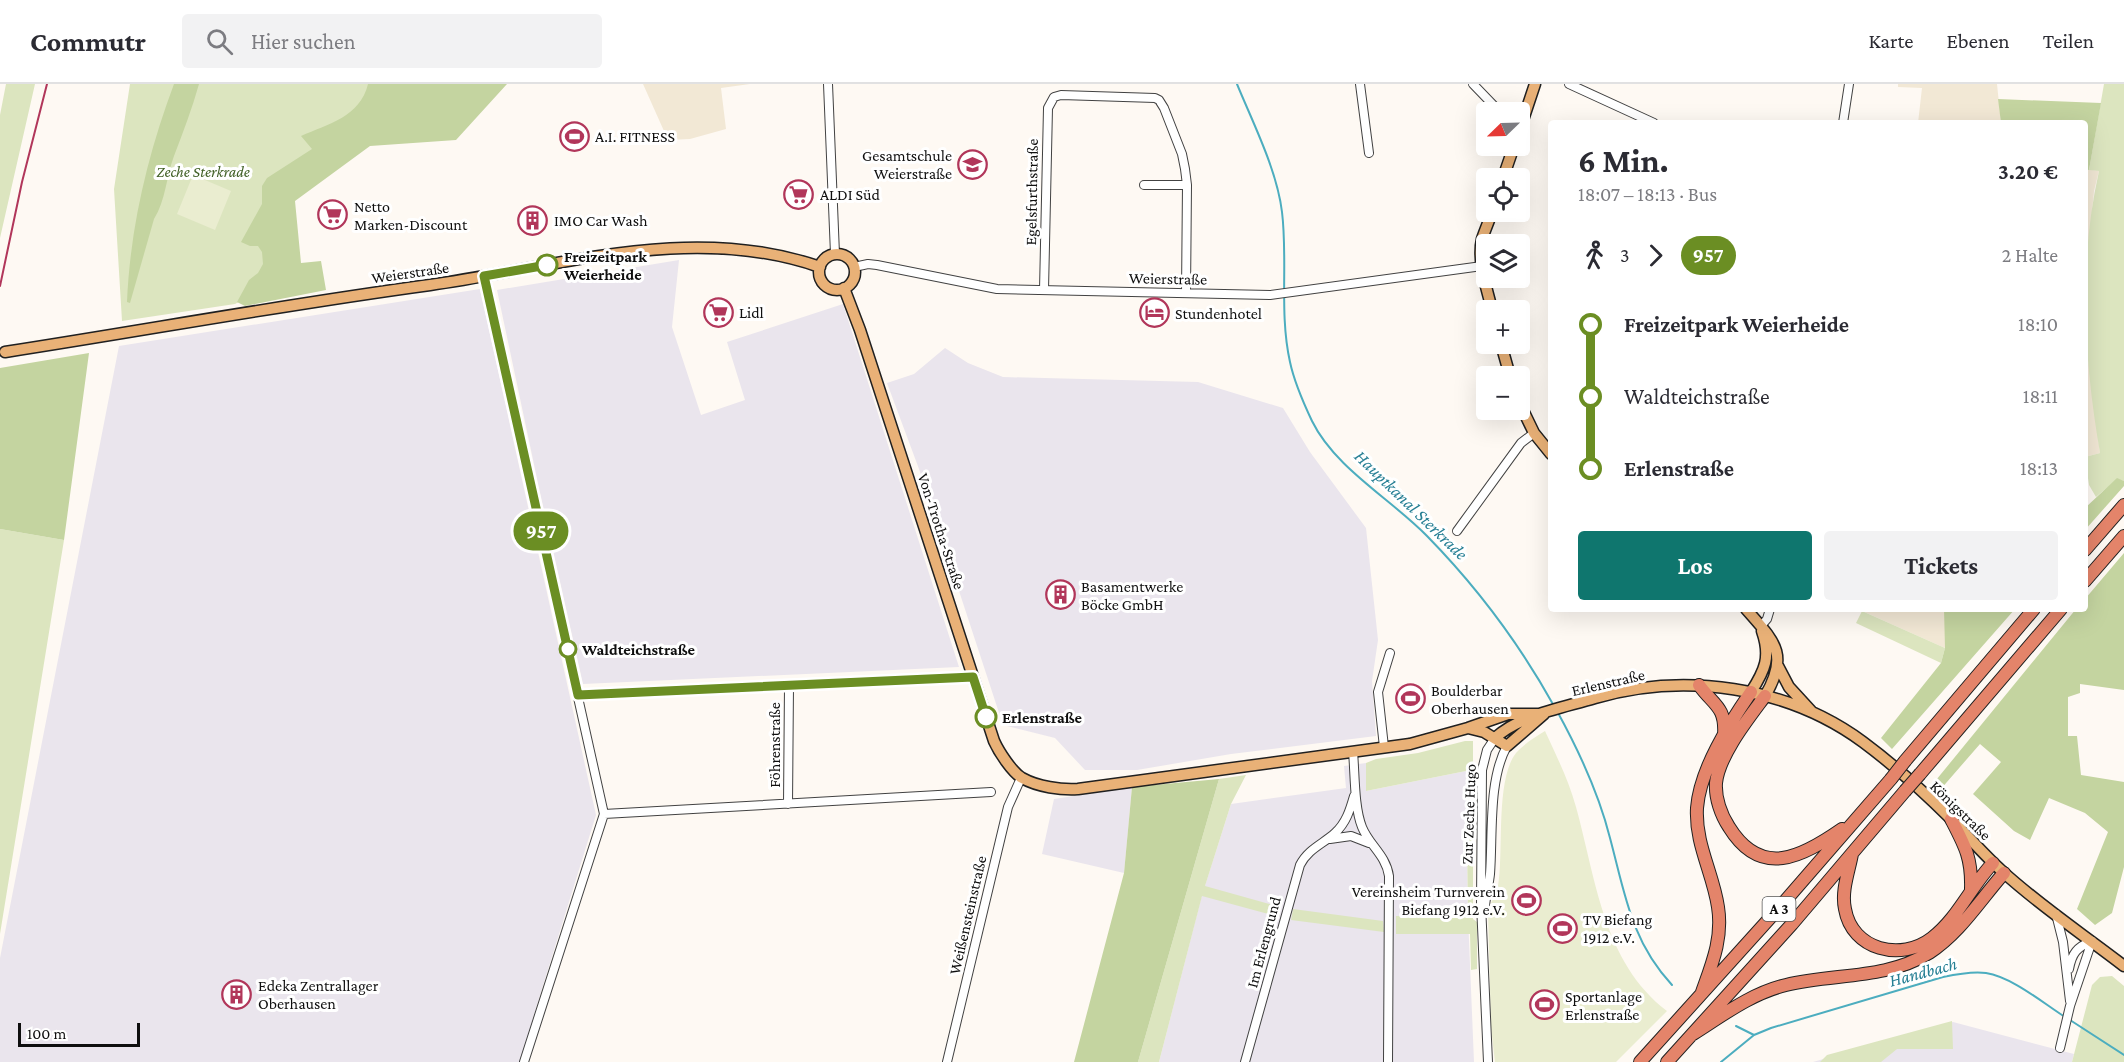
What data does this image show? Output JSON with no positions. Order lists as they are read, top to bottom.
{
  "streets": {
    "highway": ["A 3"],
    "main road": [
      "Weierstraße",
      "Von-Trotha-Straße",
      "Erlenstraße",
      "Königstraße"
    ],
    "street": [
      "Egelsfurthstraße",
      "Föhrenstraße",
      "Zur Zeche Hugo",
      "Weißensteinstraße",
      "Im Erlengrund"
    ]
  },
  "crossings": [
    ["Egelsfurthstraße", "Weierstraße"],
    ["Weierstraße", "Von-Trotha-Straße"],
    ["Von-Trotha-Straße", "Erlenstraße"],
    ["Von-Trotha-Straße", "Weißensteinstraße"],
    ["Erlenstraße", "Königstraße"],
    ["Erlenstraße", "Zur Zeche Hugo"],
    ["Erlenstraße", "Weißensteinstraße"],
    ["Erlenstraße", "Im Erlengrund"]
  ],
  "water": ["Hauptkanal Sterkrade", "Handbach"],
  "parks": ["Zeche Sterkrade"],
  "places": {
    "sports": [
      "A.I. FITNESS",
      "Boulderbar Oberhausen",
      "Vereinsheim Turnverein Biefang 1912 e.V.",
      "TV Biefang 1912 e.V.",
      "Sportanlage Erlenstraße"
    ],
    "school or university": ["Gesamtschule Weierstraße"],
    "supermarket": ["ALDI Süd", "Netto Marken-Discount", "Lidl"],
    "building": ["IMO Car Wash", "Basamentwerke Böcke GmbH", "Edeka Zentrallager Oberhausen"],
    "other": ["Freizeitpark Weierheide", "Waldteichstraße", "Erlenstraße"],
    "hotel": ["Stundenhotel"]
  },
  "lines": ["bus line 957"],
  "scale_bar": "100 m",
  "north": "bottom left",
  "page": {
    "header": "Commutr",
    "search": "Hier suchen",
    "nav": ["Karte", "Ebenen", "Teilen"],
    "on_map": "957",
    "map_buttons": ["+", "−"],
    "heading": ["6 Min.", "18:07 – 18:13 · Bus", "3.20 €"],
    "legs": ["3", "957", "2 Halte"],
    "list": [
      {
        "name": "Freizeitpark Weierheide",
        "value": "18:10"
      },
      {
        "name": "Waldteichstraße",
        "value": "18:11"
      },
      {
        "name": "Erlenstraße",
        "value": "18:13"
      }
    ],
    "buttons": ["Los", "Tickets"],
    "scale": "100 m"
  }
}
